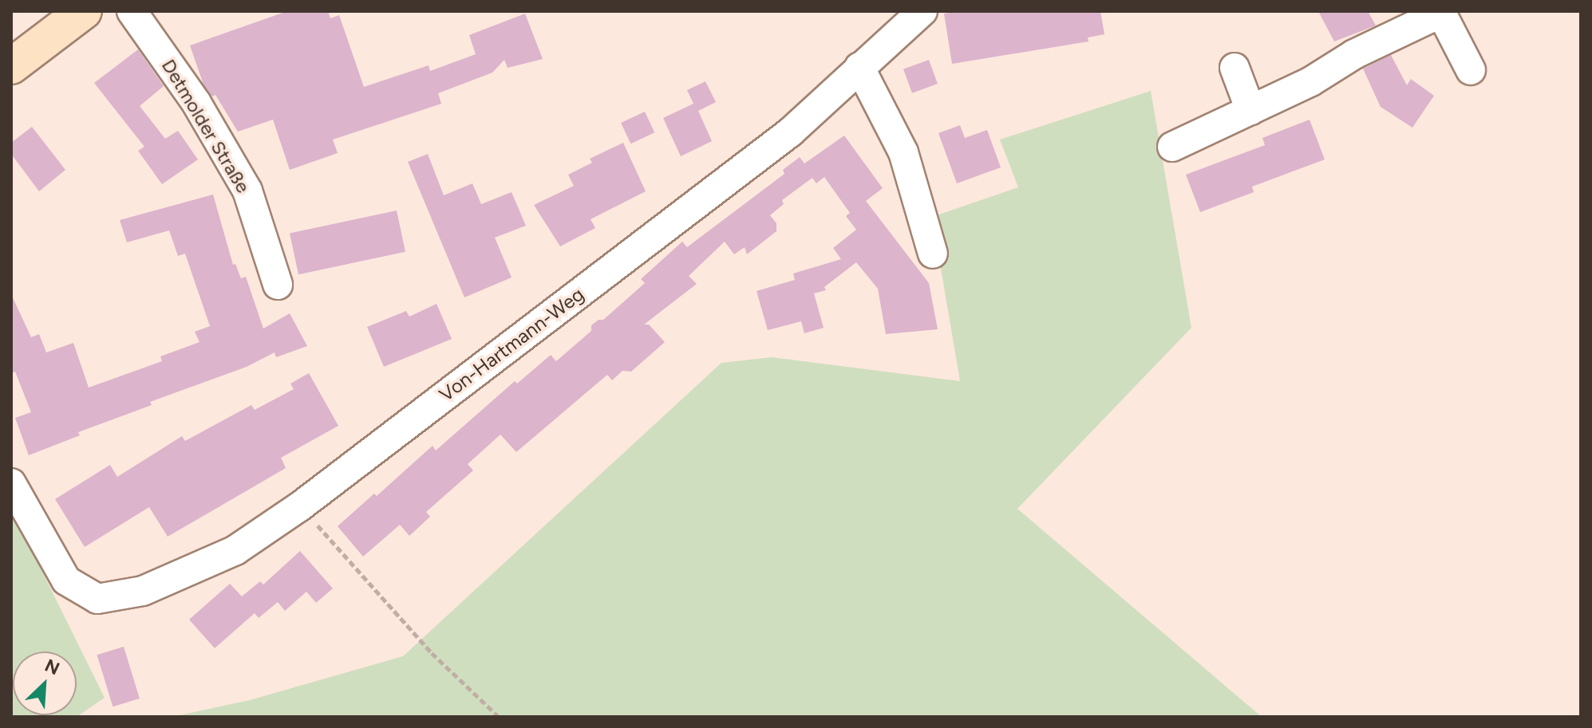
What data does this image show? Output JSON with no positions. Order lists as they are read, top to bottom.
{
  "streets": {
    "street": ["Detmolder Straße", "Von-Hartmann-Weg"]
  },
  "north": "top right"
}
